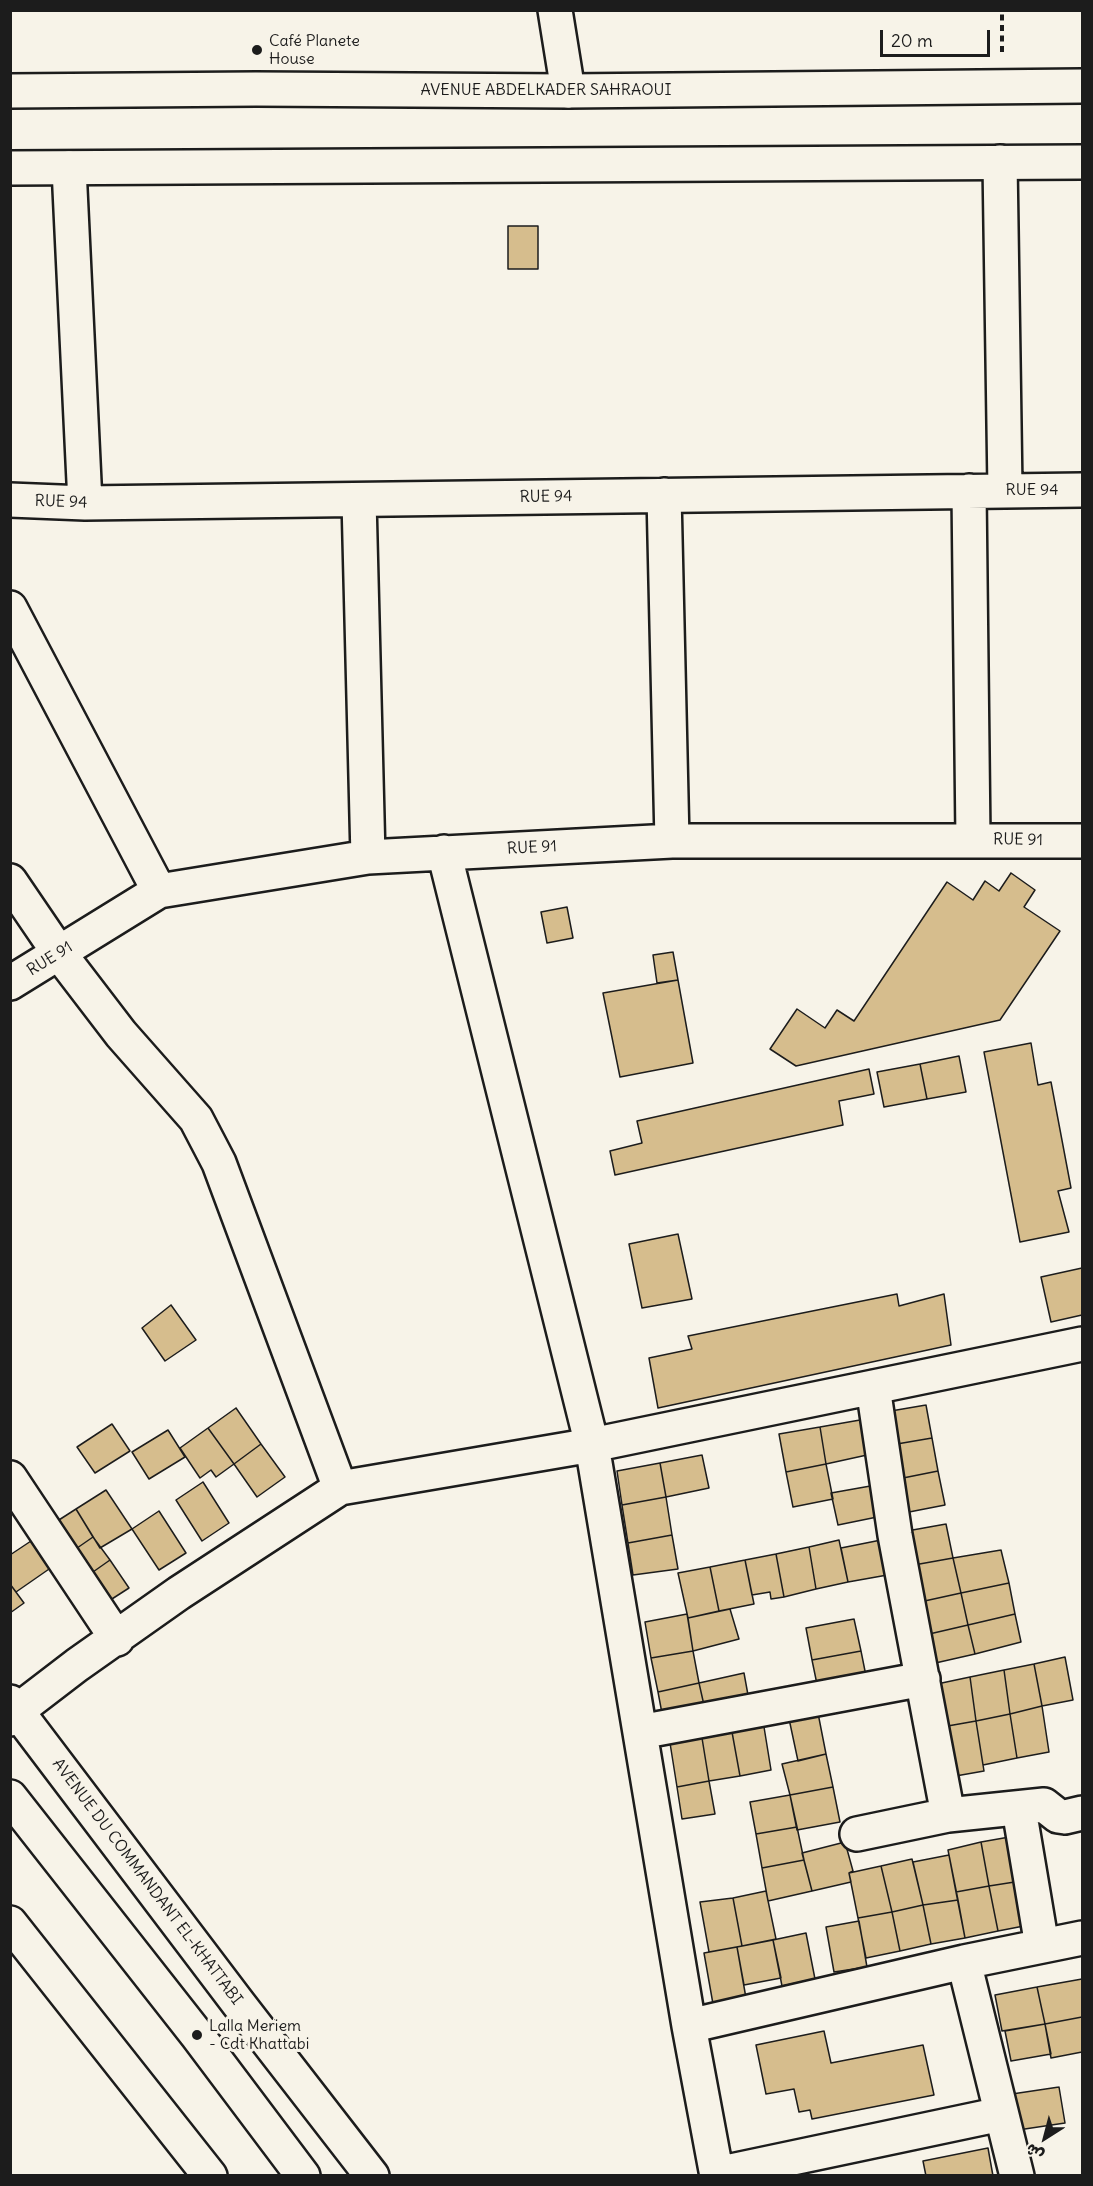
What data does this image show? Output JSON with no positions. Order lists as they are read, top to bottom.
{
  "streets": {
    "street": [
      "AVENUE ABDELKADER SAHRAOUI",
      "RUE 94",
      "RUE 91",
      "AVENUE DU COMMANDANT EL-KHATTABI"
    ]
  },
  "places": ["Café Planete House", "Lalla Meriem - Cdt Khattabi"],
  "scale_bar": "20 m",
  "north": "bottom left"
}
